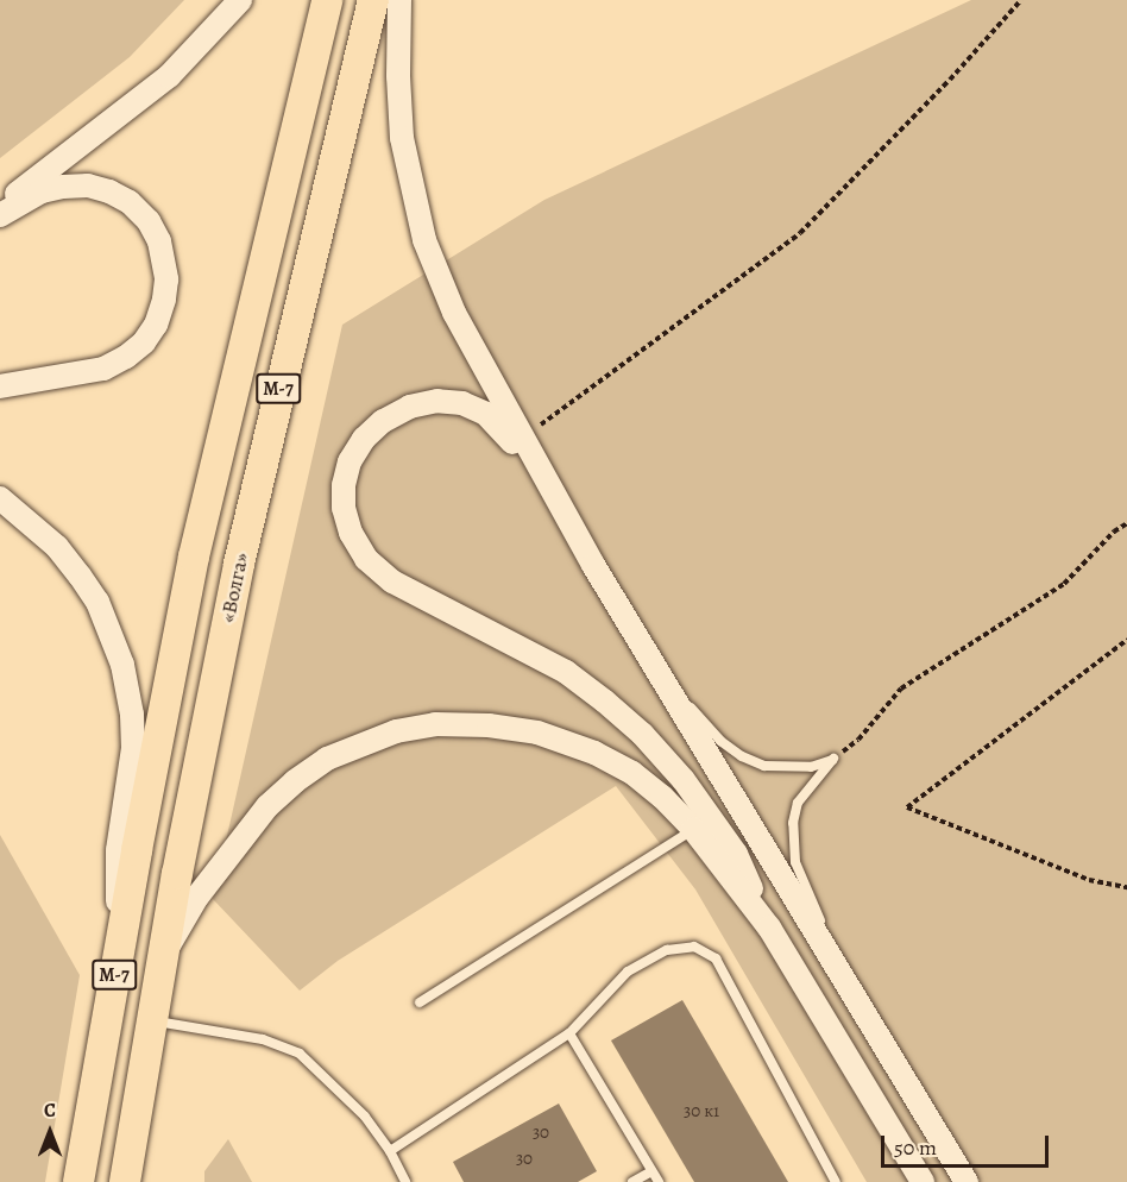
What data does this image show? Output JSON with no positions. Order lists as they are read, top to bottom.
{
  "streets": {
    "highway": ["М-7", "«Волга»"]
  },
  "house_numbers": ["30 к1", "30", "30"],
  "scale_bar": "50 m",
  "north": "top"
}
